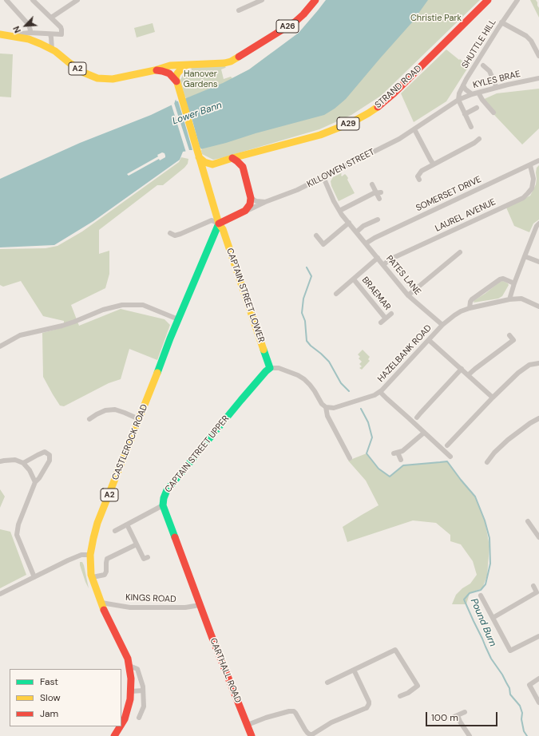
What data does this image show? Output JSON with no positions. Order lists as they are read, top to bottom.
{
  "streets": {
    "main road": [
      "A26",
      "A2",
      "STRAND ROAD",
      "A29",
      "KILLOWEN STREET",
      "CAPTAIN STREET LOWER",
      "CASTLEROCK ROAD",
      "CAPTAIN STREET UPPER",
      "CARTHALL ROAD"
    ],
    "street": [
      "SHUTTLE HILL",
      "KYLES BRAE",
      "SOMERSET DRIVE",
      "LAUREL AVENUE",
      "PATES LANE",
      "BRAEMAR",
      "HAZELBANK ROAD",
      "KINGS ROAD"
    ]
  },
  "crossings": [
    ["A26", "A2"],
    ["SHUTTLE HILL", "KYLES BRAE"],
    ["SHUTTLE HILL", "KILLOWEN STREET"],
    ["A2", "KILLOWEN STREET"],
    ["A2", "CAPTAIN STREET LOWER"],
    ["A2", "CASTLEROCK ROAD"],
    ["KYLES BRAE", "KILLOWEN STREET"],
    ["KILLOWEN STREET", "PATES LANE"],
    ["KILLOWEN STREET", "CAPTAIN STREET LOWER"],
    ["KILLOWEN STREET", "CASTLEROCK ROAD"],
    ["SOMERSET DRIVE", "LAUREL AVENUE"],
    ["SOMERSET DRIVE", "PATES LANE"],
    ["LAUREL AVENUE", "PATES LANE"],
    ["PATES LANE", "BRAEMAR"],
    ["PATES LANE", "HAZELBANK ROAD"],
    ["CAPTAIN STREET LOWER", "CASTLEROCK ROAD"],
    ["CAPTAIN STREET LOWER", "CAPTAIN STREET UPPER"],
    ["CASTLEROCK ROAD", "KINGS ROAD"],
    ["CAPTAIN STREET UPPER", "KINGS ROAD"],
    ["CAPTAIN STREET UPPER", "CARTHALL ROAD"],
    ["KINGS ROAD", "CARTHALL ROAD"]
  ],
  "water": ["Lower Bann", "Pound Burn"],
  "parks": ["Christie Park", "Hanover Gardens"],
  "legend": ["Fast", "Slow", "Jam"],
  "scale_bar": "100 m",
  "north": "bottom left"
}
